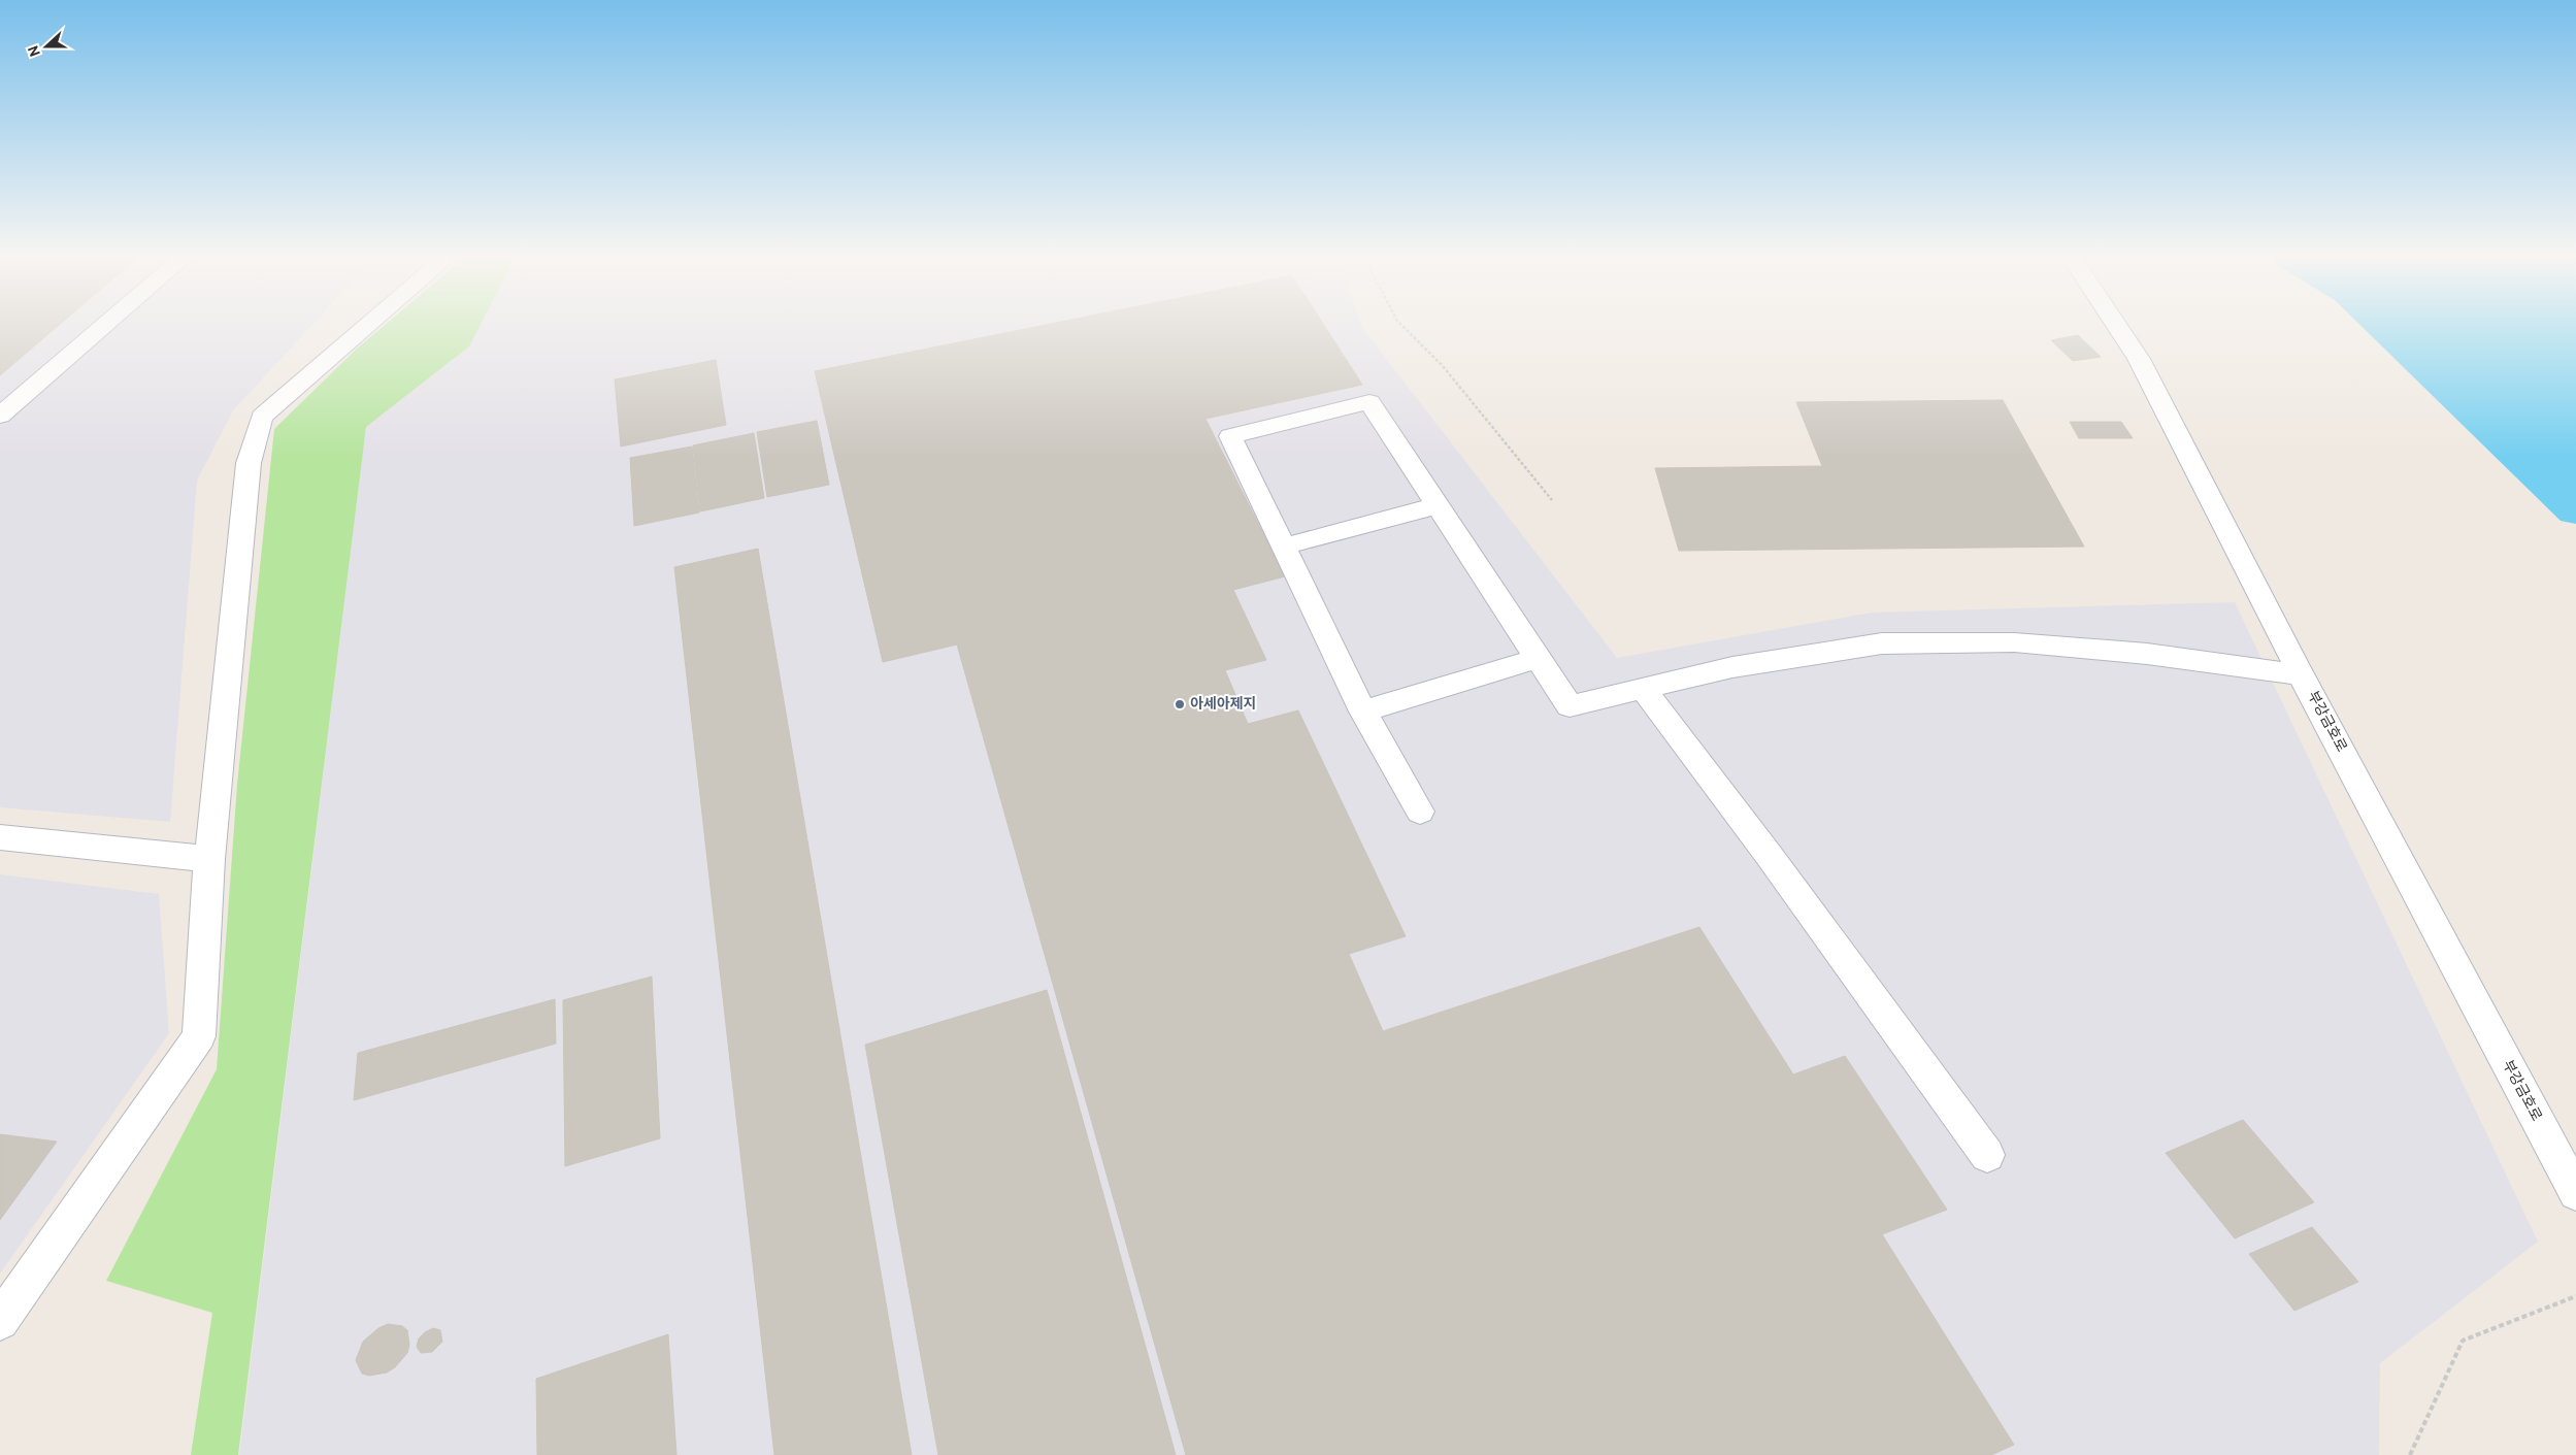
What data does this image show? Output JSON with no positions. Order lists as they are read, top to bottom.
{
  "streets": {
    "street": ["부강금호로"]
  },
  "places": ["아세아제지"],
  "north": "left"
}
